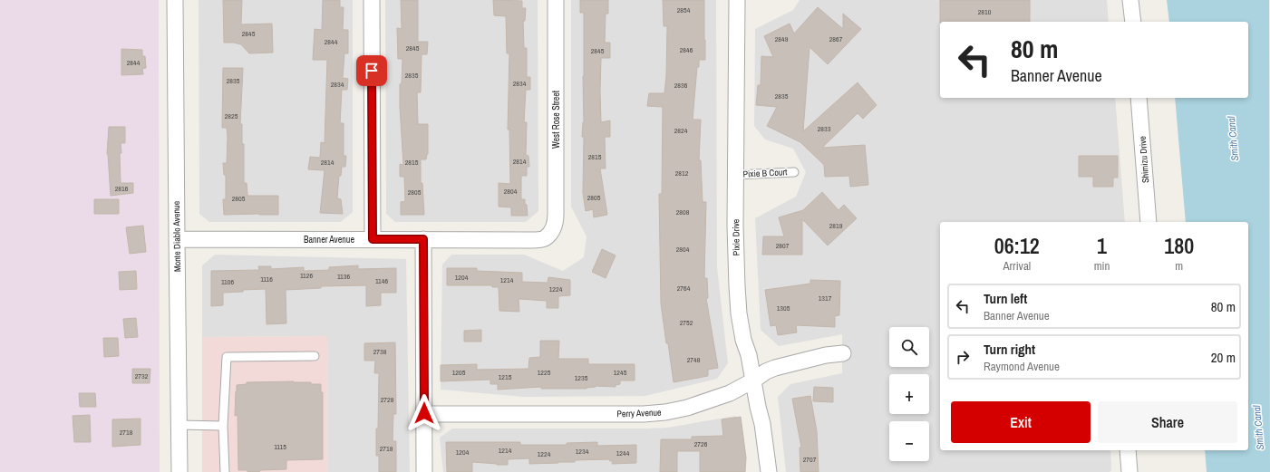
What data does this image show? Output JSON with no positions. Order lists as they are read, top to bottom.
{
  "streets": {
    "street": [
      "West Rose Street",
      "Shimizu Drive",
      "Monte Diablo Avenue",
      "Pixie Drive",
      "Banner Avenue",
      "Perry Avenue"
    ],
    "lane": ["Pixie B Court"]
  },
  "crossings": [
    ["West Rose Street", "Banner Avenue"],
    ["Pixie B Court", "Pixie Drive"],
    ["Monte Diablo Avenue", "Banner Avenue"],
    ["Pixie Drive", "Perry Avenue"]
  ],
  "water": ["Smith Canal"],
  "house_numbers": [
    "2854",
    "2810",
    "2845",
    "2849",
    "2867",
    "2844",
    "2845",
    "2846",
    "2845",
    "2844",
    "2835",
    "2835",
    "2834",
    "2834",
    "2836",
    "2835",
    "2825",
    "2833",
    "2824",
    "2815",
    "2814",
    "2814",
    "2815",
    "2812",
    "2816",
    "2804",
    "2805",
    "2805",
    "2805",
    "2808",
    "2819",
    "2807",
    "2804",
    "1126",
    "1136",
    "1204",
    "1116",
    "1214",
    "1146",
    "1106",
    "2764",
    "1224",
    "1317",
    "1305",
    "2752",
    "2738",
    "2748",
    "1205",
    "1225",
    "1245",
    "2732",
    "1215",
    "1235",
    "2728",
    "2718",
    "2726",
    "1115",
    "2718",
    "1214",
    "1234",
    "1204",
    "1244",
    "1224",
    "2707"
  ],
  "page": {
    "turn": ["80 m", "Banner Avenue"],
    "eta": [
      "06:12",
      "Arrival",
      "1",
      "min",
      "180",
      "m"
    ],
    "list": [
      {
        "name": "Turn left",
        "note": "Banner Avenue",
        "value": "80 m"
      },
      {
        "name": "Turn right",
        "note": "Raymond Avenue",
        "value": "20 m"
      }
    ],
    "map_buttons": ["+", "−"],
    "buttons": ["Exit", "Share"]
  }
}
